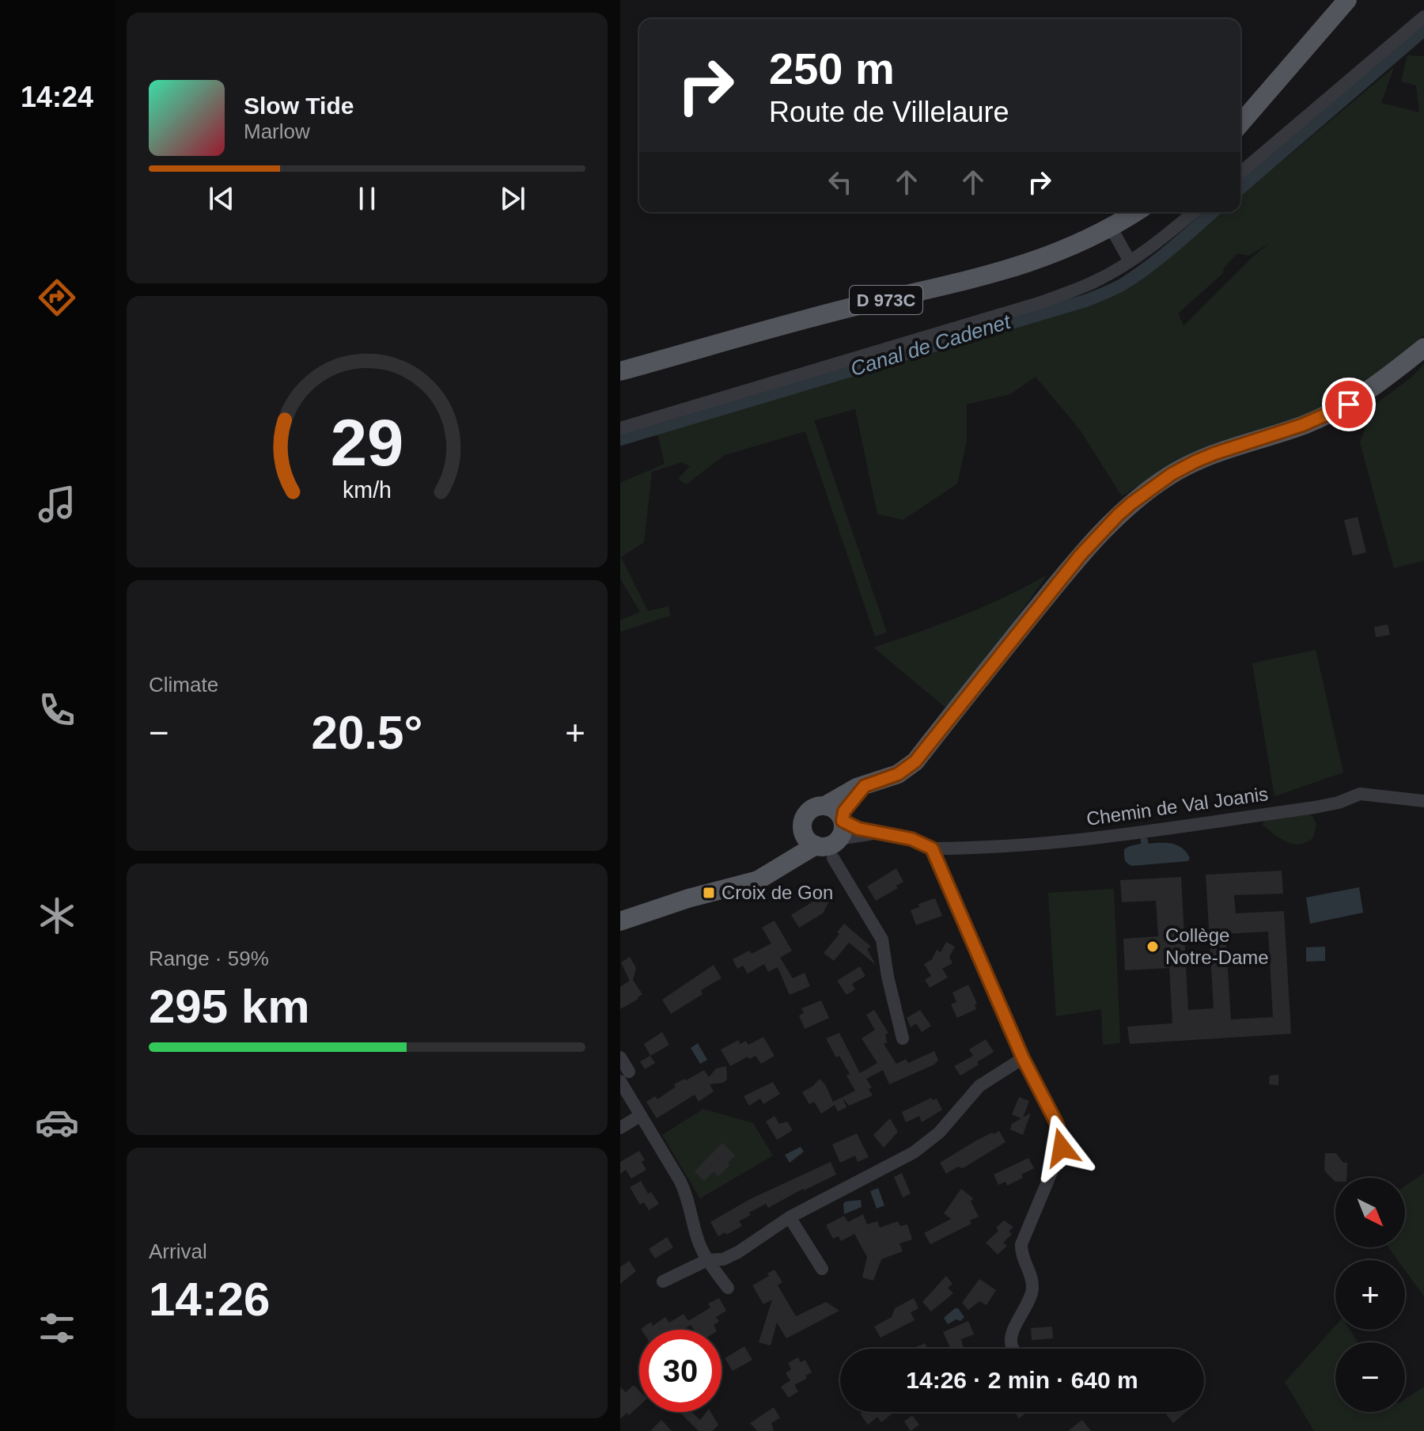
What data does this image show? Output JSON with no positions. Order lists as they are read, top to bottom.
{
  "streets": {
    "main road": ["D 973C"],
    "street": ["Chemin de Val Joanis"]
  },
  "water": ["Canal de Cadenet"],
  "places": {
    "transit": ["Croix de Gon"],
    "other": ["Collège Notre-Dame"]
  },
  "north": "bottom right",
  "page": {
    "tabs": "14:24",
    "turn": ["250 m", "Route de Villelaure"],
    "song": ["Slow Tide", "Marlow"],
    "tile": [
      "Climate",
      ["Range · 59%", "295 km"],
      ["Arrival", "14:26"]
    ],
    "heat": ["−", "20.5°", "+"],
    "map_buttons": ["+", "−"],
    "limit": "30",
    "trip": "14:26 · 2 min · 640 m",
    "gauge": ["29", "km/h"]
  }
}
